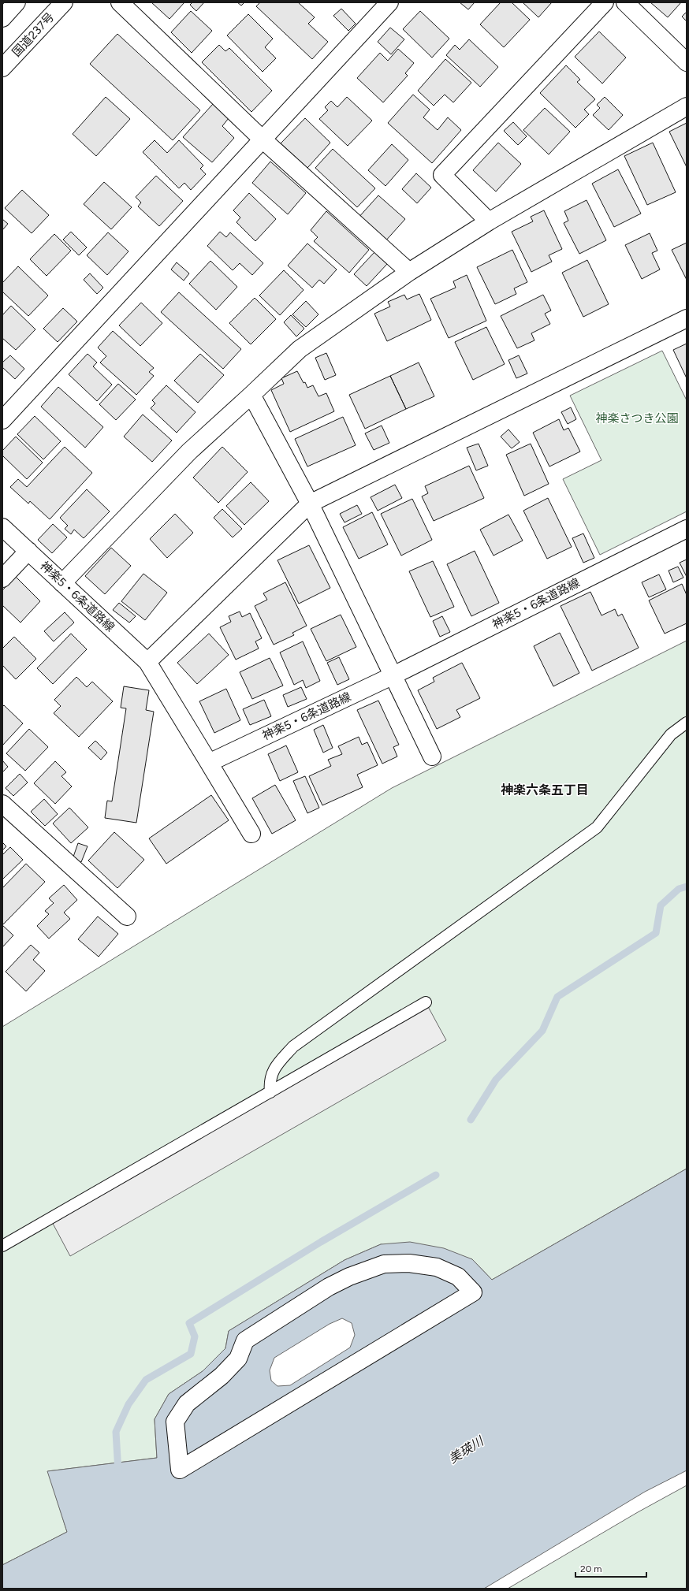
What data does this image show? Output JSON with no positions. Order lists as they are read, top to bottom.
{
  "streets": {
    "main road": ["国道237号", "神楽5・6条道路線"]
  },
  "districts": ["神楽六条五丁目"],
  "water": ["美瑛川"],
  "parks": ["神楽さつき公園"],
  "scale_bar": "20 m"
}
